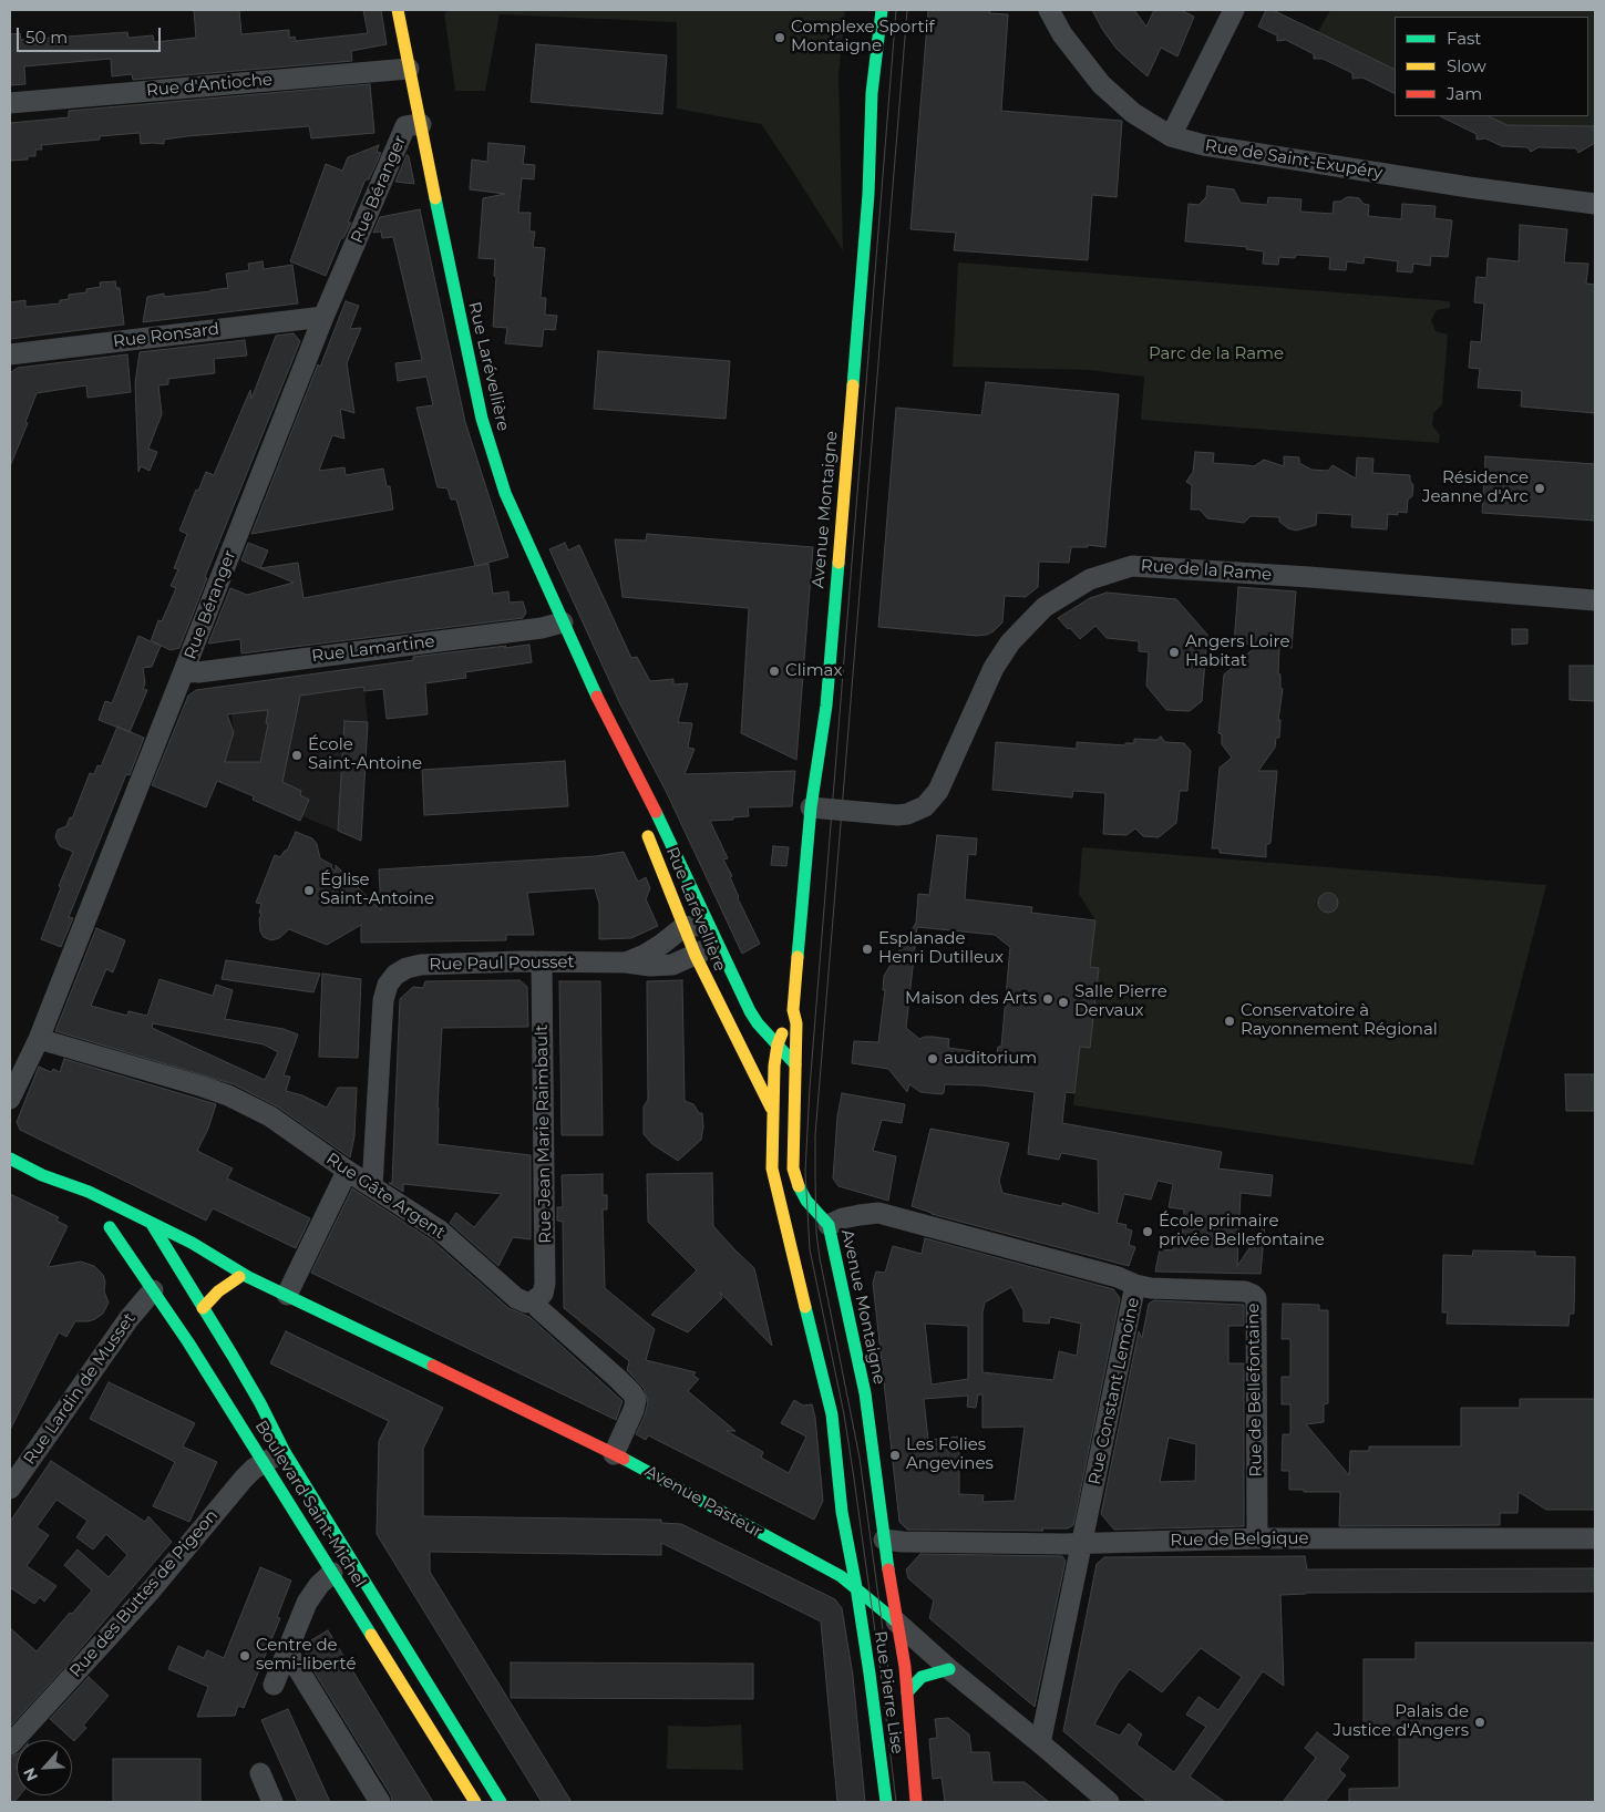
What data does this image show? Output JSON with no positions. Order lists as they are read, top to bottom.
{
  "streets": {
    "main road": [
      "Rue Larévellière",
      "Avenue Montaigne",
      "Avenue Pasteur",
      "Boulevard Saint-Michel",
      "Rue Pierre Lise"
    ],
    "street": [
      "Rue d'Antioche",
      "Rue de Saint-Exupéry",
      "Rue Béranger",
      "Rue Ronsard",
      "Rue de la Rame",
      "Rue Lamartine",
      "Rue Paul Pousset",
      "Rue Jean Marie Raimbault",
      "Rue Gâte Argent",
      "Rue Lardin de Musset",
      "Rue de Bellefontaine",
      "Rue Constant Lemoine",
      "Rue de Belgique",
      "Rue des Buttes de Pigeon"
    ]
  },
  "crossings": [
    ["Rue d'Antioche", "Rue Larévellière"],
    ["Rue Béranger", "Rue Ronsard"],
    ["Rue Béranger", "Rue Larévellière"],
    ["Rue Béranger", "Rue Lamartine"],
    ["Rue Béranger", "Rue Gâte Argent"],
    ["Rue Larévellière", "Avenue Montaigne"],
    ["Rue Larévellière", "Rue Lamartine"],
    ["Rue Larévellière", "Rue Paul Pousset"],
    ["Avenue Montaigne", "Rue de la Rame"],
    ["Avenue Montaigne", "Rue Constant Lemoine"],
    ["Avenue Montaigne", "Avenue Pasteur"],
    ["Avenue Montaigne", "Rue de Belgique"],
    ["Avenue Montaigne", "Rue Pierre Lise"],
    ["Rue Paul Pousset", "Rue Jean Marie Raimbault"],
    ["Rue Paul Pousset", "Rue Gâte Argent"],
    ["Rue Jean Marie Raimbault", "Rue Gâte Argent"],
    ["Rue Gâte Argent", "Avenue Pasteur"],
    ["Rue Lardin de Musset", "Boulevard Saint-Michel"],
    ["Rue de Bellefontaine", "Rue Constant Lemoine"],
    ["Rue de Bellefontaine", "Rue de Belgique"],
    ["Rue Constant Lemoine", "Avenue Pasteur"],
    ["Rue Constant Lemoine", "Rue de Belgique"],
    ["Avenue Pasteur", "Rue Pierre Lise"],
    ["Boulevard Saint-Michel", "Rue des Buttes de Pigeon"]
  ],
  "parks": ["Parc de la Rame"],
  "places": [
    "Complexe Sportif Montaigne",
    "Résidence Jeanne d'Arc",
    "Angers Loire Habitat",
    "Climax",
    "École Saint-Antoine",
    "Église Saint-Antoine",
    "Esplanade Henri Dutilleux",
    "Maison des Arts",
    "Salle Pierre Dervaux",
    "Conservatoire à Rayonnement Régional",
    "auditorium",
    "École primaire privée Bellefontaine",
    "Les Folies Angevines",
    "Centre de semi-liberté",
    "Palais de Justice d'Angers"
  ],
  "legend": ["Fast", "Slow", "Jam"],
  "scale_bar": "50 m",
  "north": "bottom left"
}
